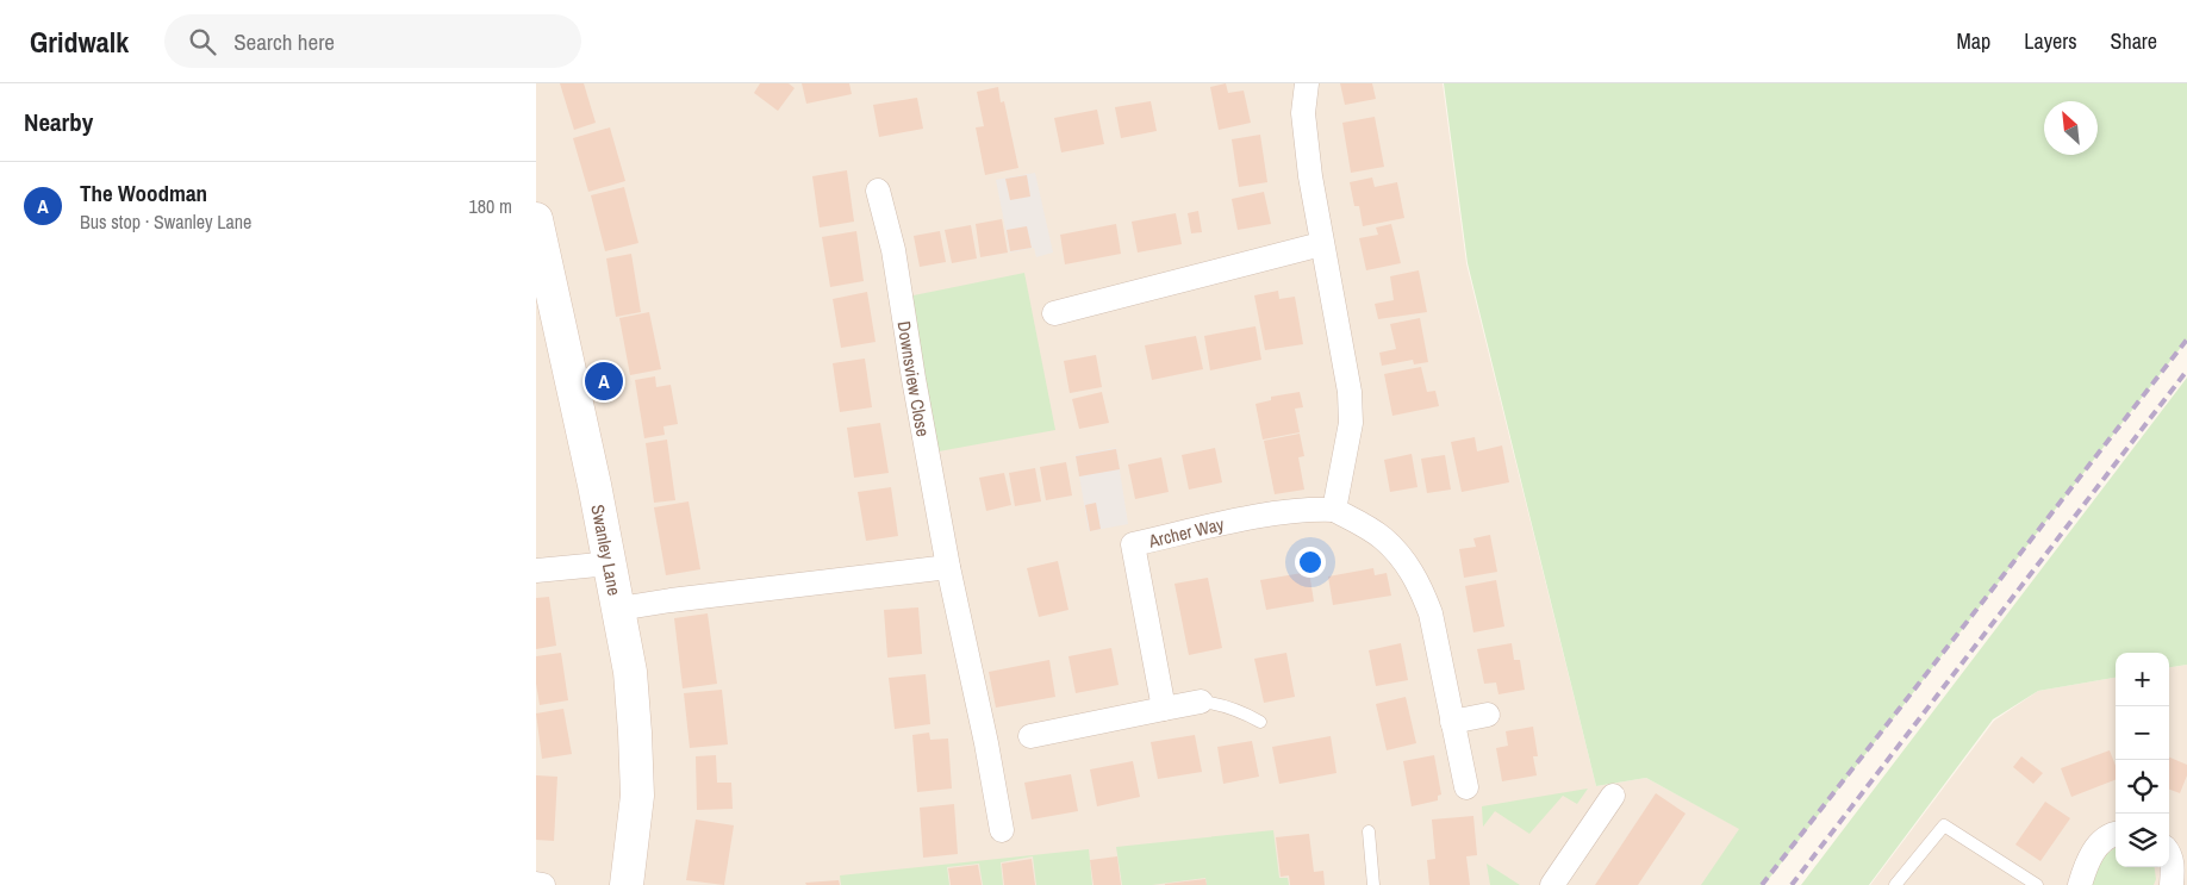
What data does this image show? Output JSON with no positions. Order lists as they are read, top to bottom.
{
  "streets": {
    "main road": ["Swanley Lane"],
    "street": ["Downsview Close", "Archer Way"]
  },
  "north": "top left",
  "page": {
    "header": "Gridwalk",
    "search": "Search here",
    "nav": ["Map", "Layers", "Share"],
    "heading": "Nearby",
    "list": [
      {
        "mark": "A",
        "name": "The Woodman",
        "note": "Bus stop · Swanley Lane",
        "value": "180 m"
      }
    ],
    "pins": "A",
    "map_buttons": ["+", "−"]
  }
}
